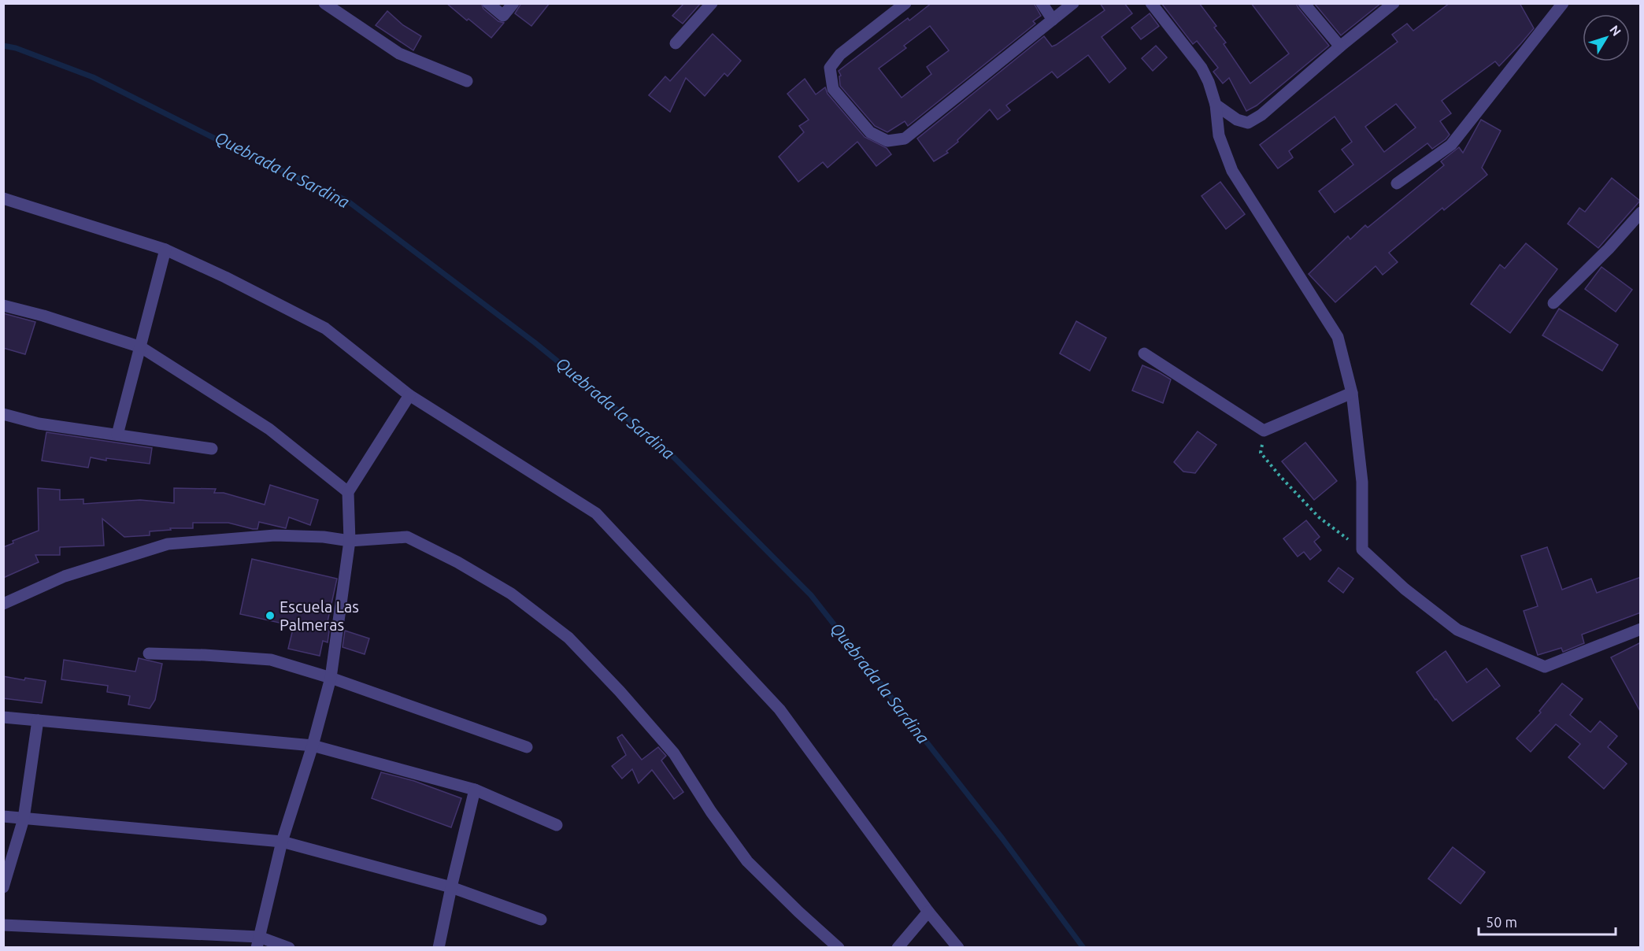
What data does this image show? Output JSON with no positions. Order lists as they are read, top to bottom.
{
  "water": ["Quebrada la Sardina"],
  "places": ["Escuela Las Palmeras"],
  "scale_bar": "50 m",
  "north": "top right"
}
